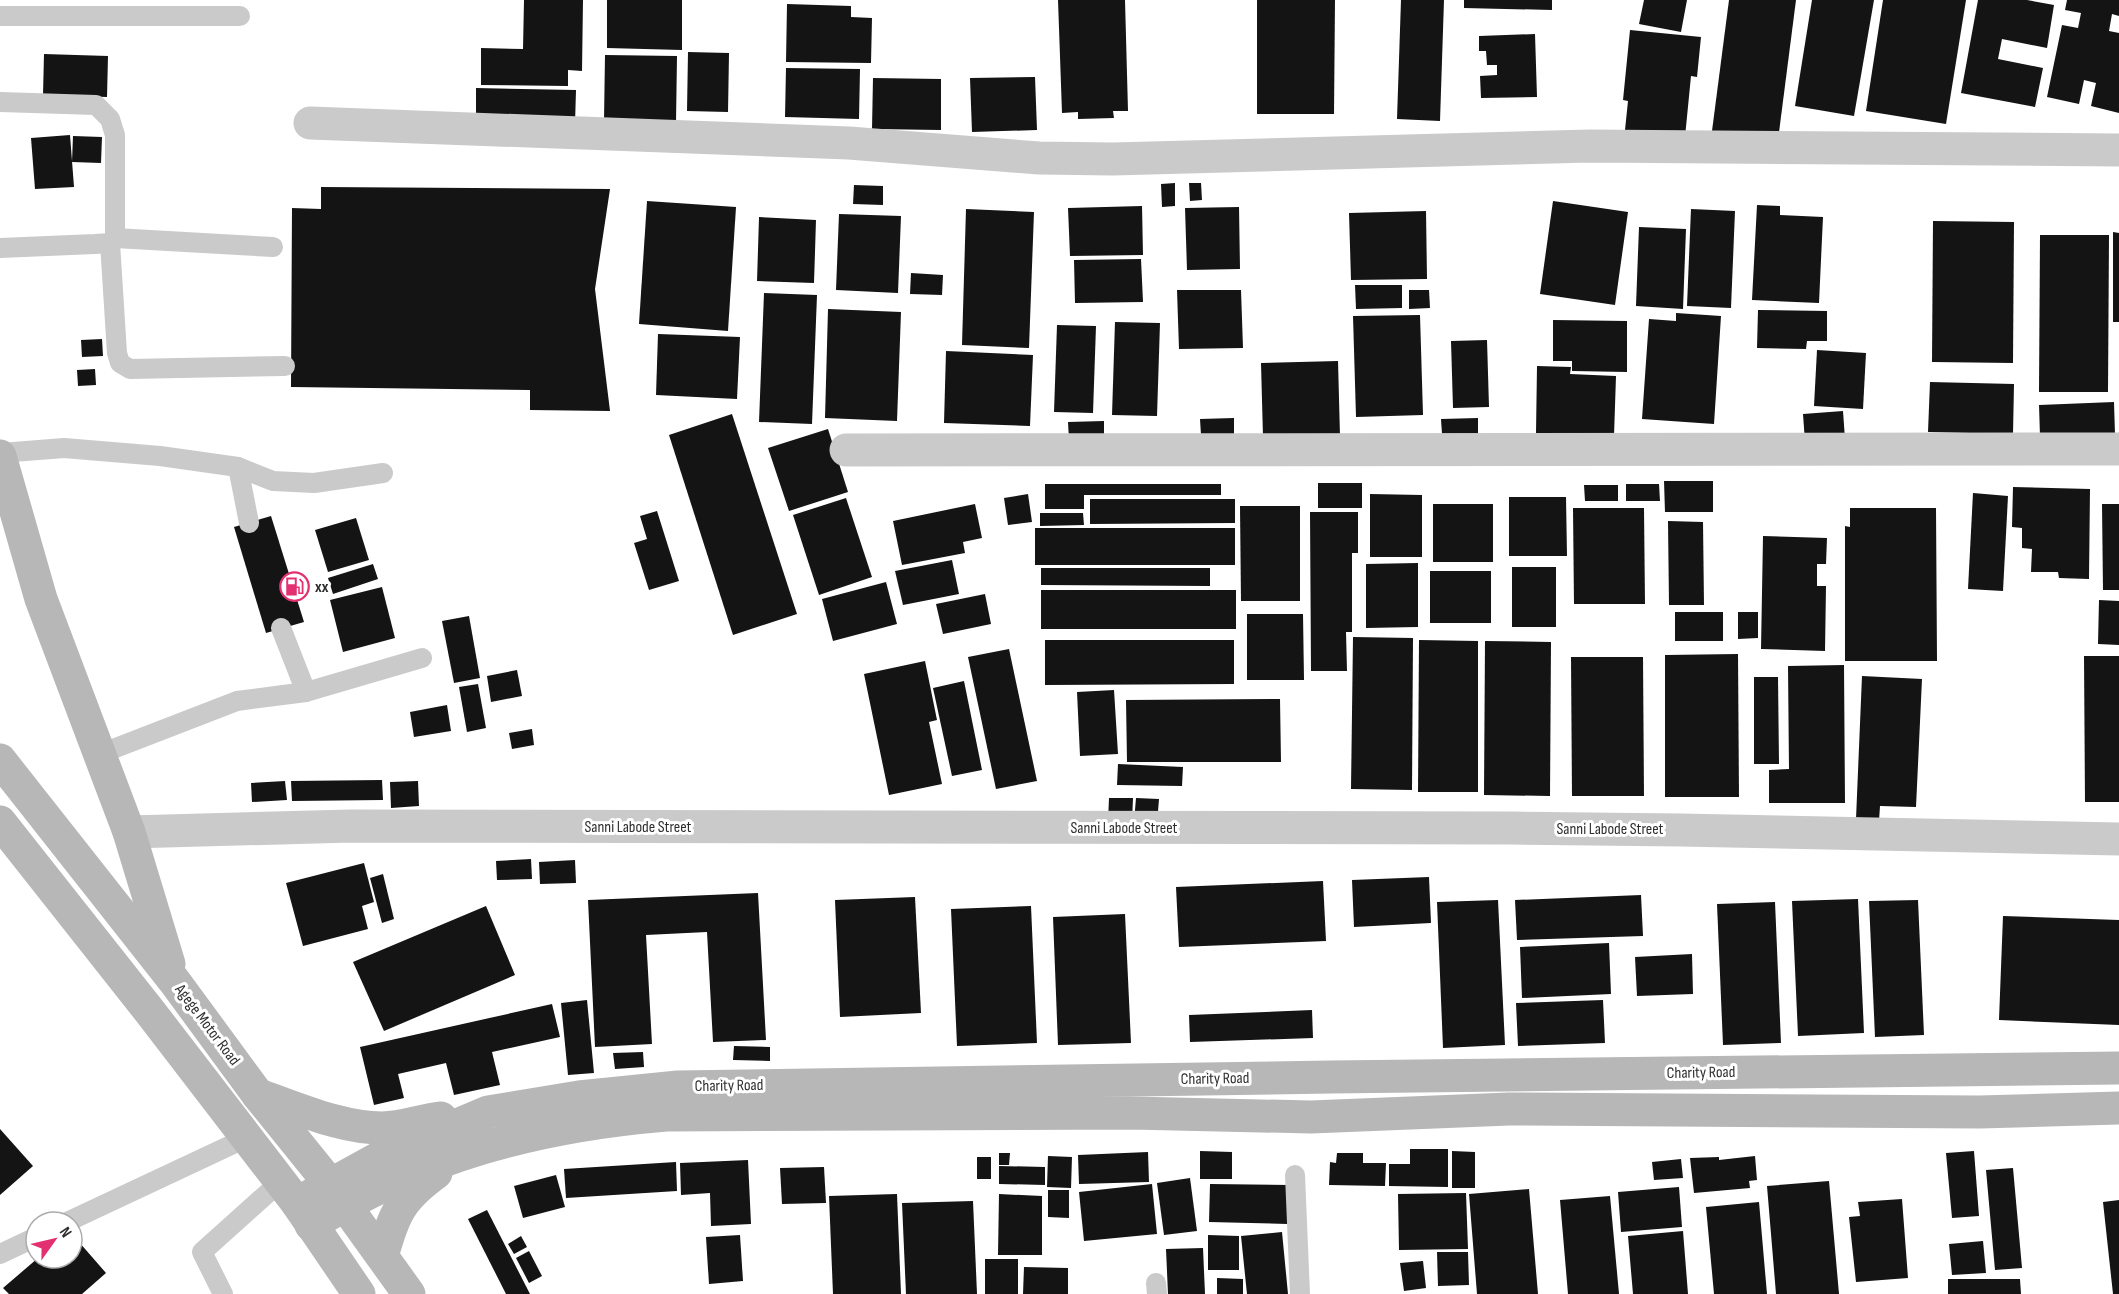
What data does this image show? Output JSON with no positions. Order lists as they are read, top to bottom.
{
  "streets": {
    "street": ["Sanni Labode Street", "Agege Motor Road", "Charity Road"]
  },
  "crossings": [
    ["Agege Motor Road", "Charity Road"]
  ],
  "places": {
    "fuel station": ["xx"]
  },
  "north": "top right"
}
